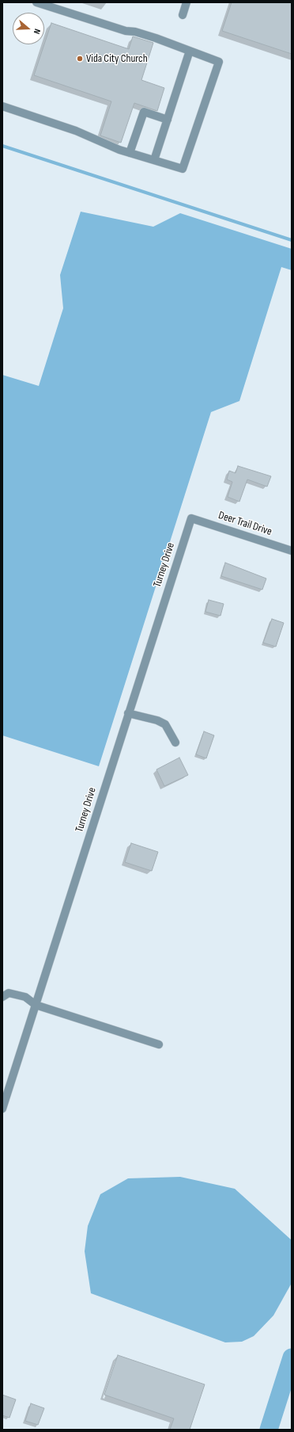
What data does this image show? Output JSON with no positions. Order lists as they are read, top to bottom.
{
  "streets": {
    "street": ["Deer Trail Drive", "Turney Drive"]
  },
  "crossings": [
    ["Deer Trail Drive", "Turney Drive"]
  ],
  "places": ["Vida City Church"],
  "north": "right"
}
